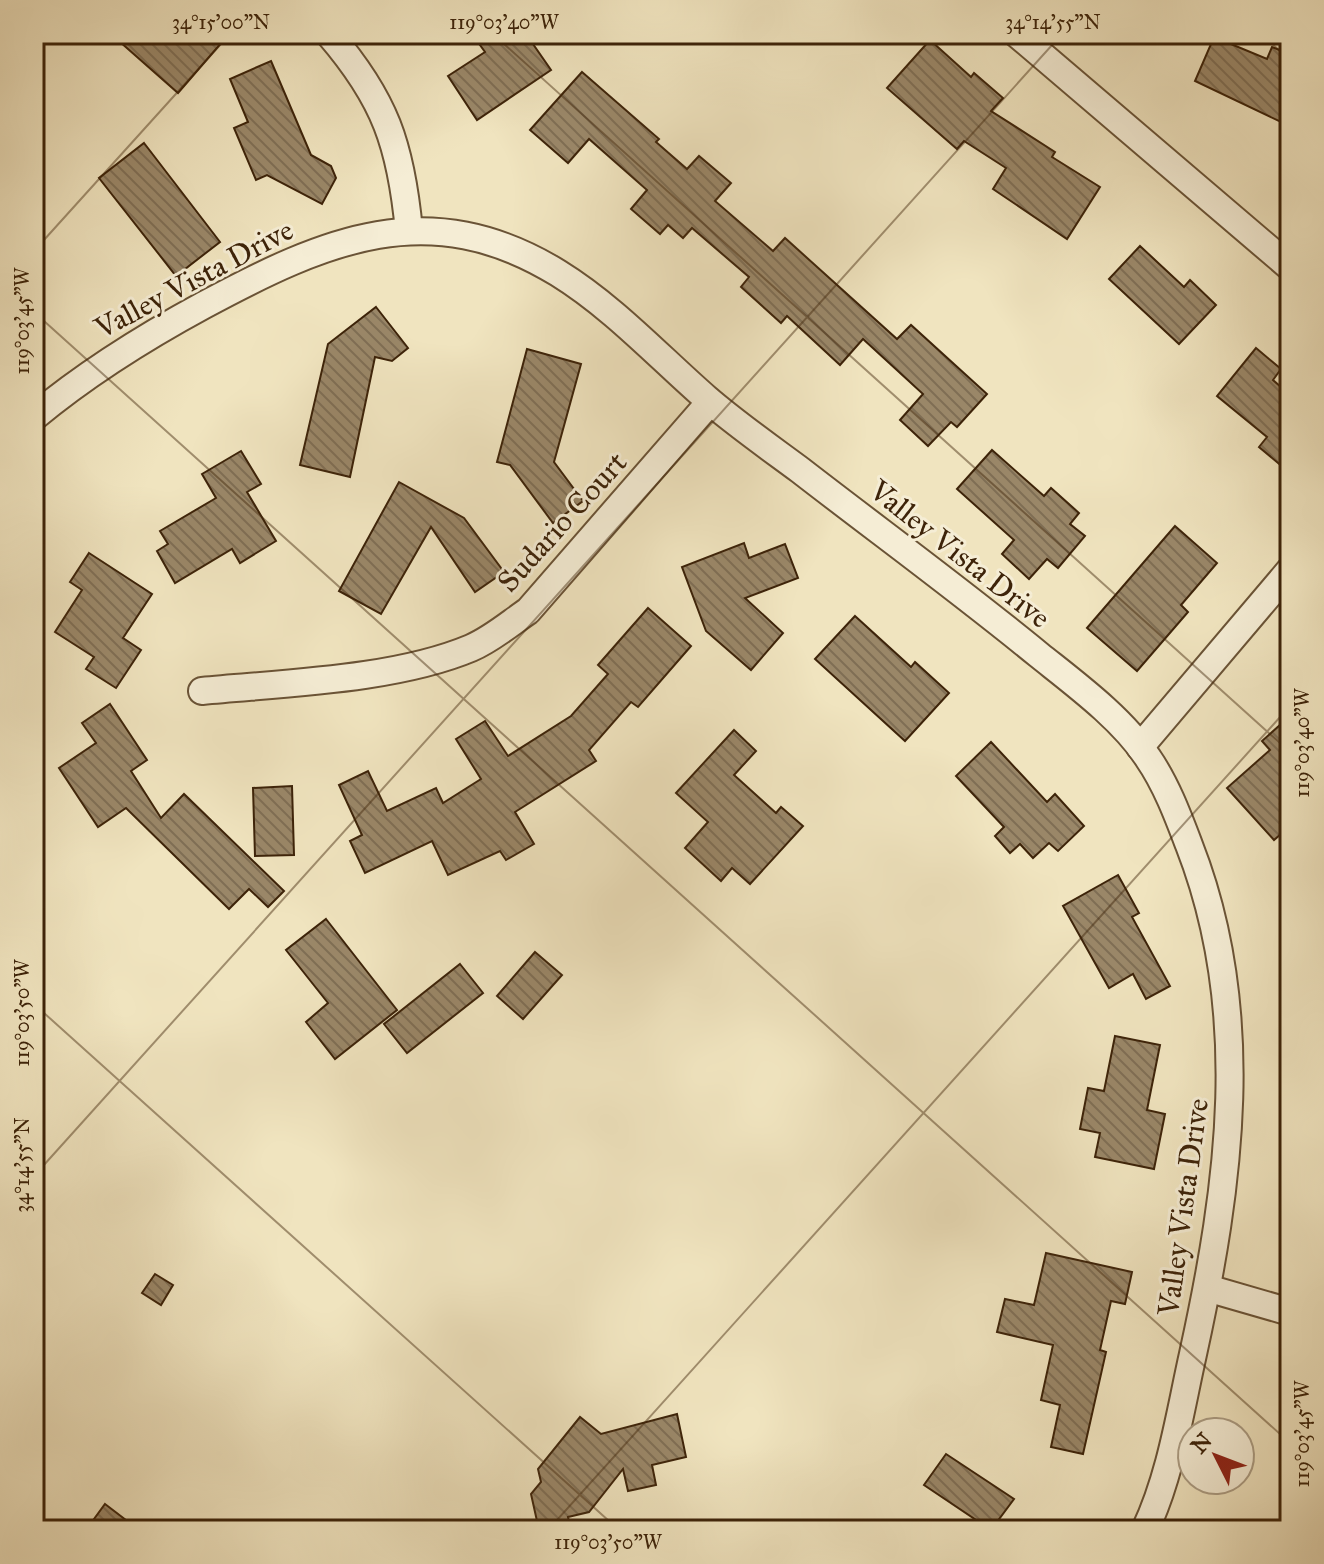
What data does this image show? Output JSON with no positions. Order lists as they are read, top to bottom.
{
  "streets": {
    "street": ["Valley Vista Drive", "Sudario Court"]
  },
  "crossings": [
    ["Valley Vista Drive", "Sudario Court"]
  ],
  "north": "top left",
  "coordinates": [
    "34°15'00\"N",
    "119°03'40\"W",
    "34°14'55\"N",
    "119°03'45\"W",
    "119°03'50\"W"
  ]
}
